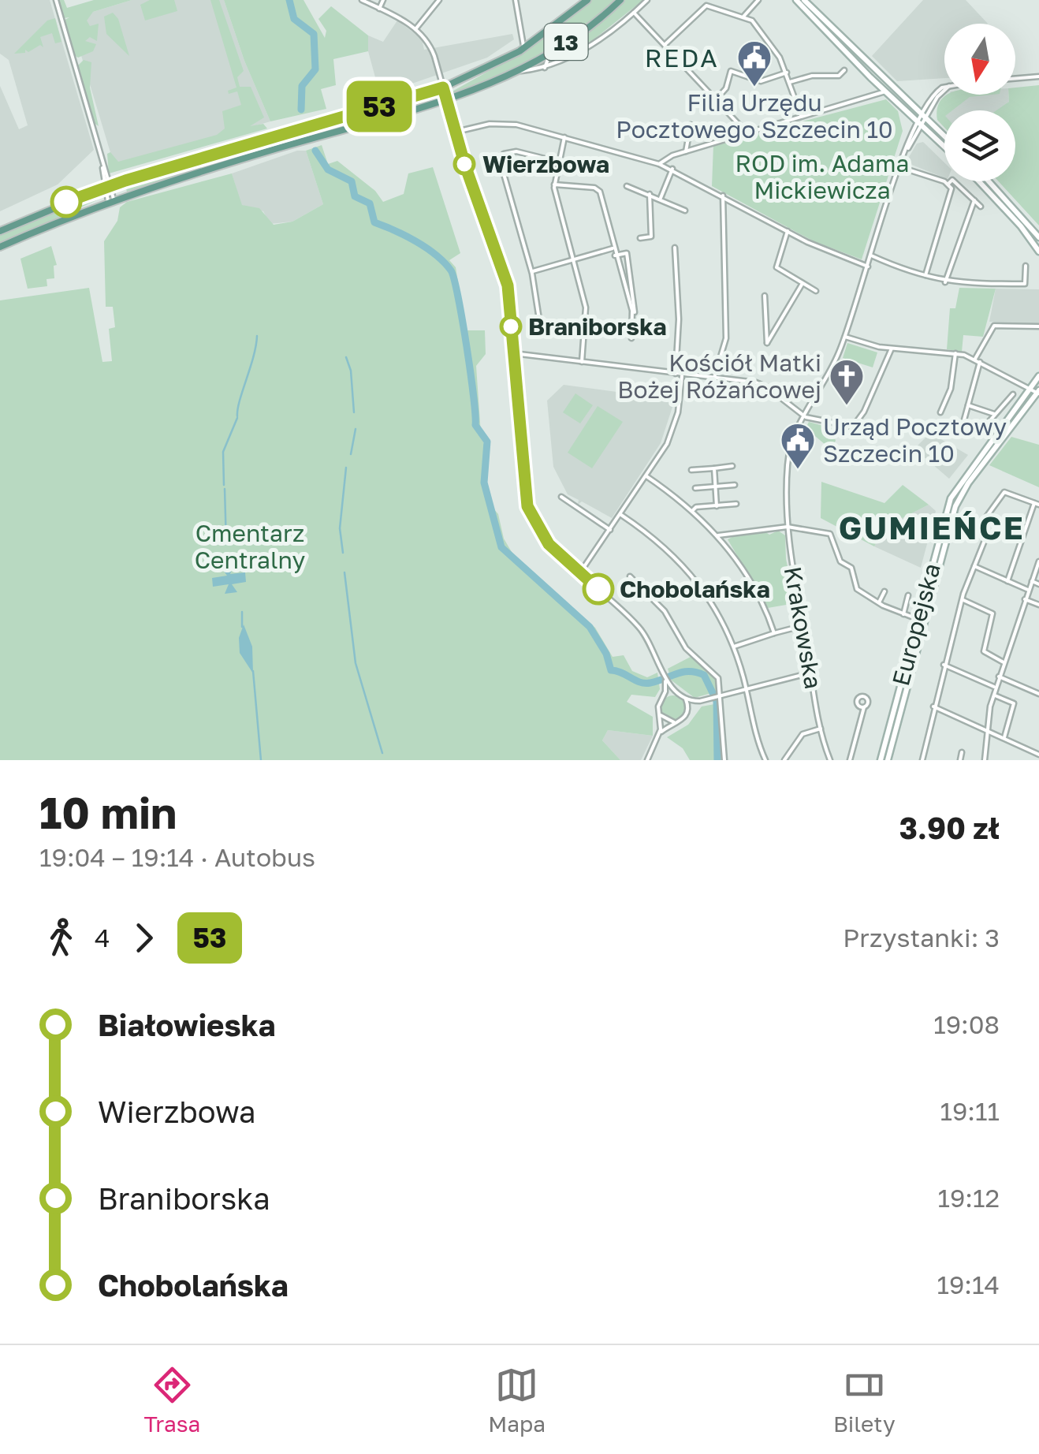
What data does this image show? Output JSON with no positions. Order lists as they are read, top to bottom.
{
  "streets": {
    "main road": ["13", "Europejska"],
    "street": ["Krakowska"]
  },
  "districts": ["REDA", "GUMIEŃCE"],
  "parks": ["ROD im. Adama Mickiewicza", "Cmentarz Centralny"],
  "places": {
    "public building": ["Filia Urzędu Pocztowego Szczecin 10", "Urząd Pocztowy Szczecin 10"],
    "other": ["Wierzbowa", "Braniborska", "Chobolańska"],
    "church": ["Kościół Matki Bożej Różańcowej"]
  },
  "lines": ["bus line 53"],
  "north": "bottom",
  "page": {
    "on_map": "53",
    "heading": ["10 min", "19:04 – 19:14 · Autobus", "3.90 zł"],
    "legs": ["4", "53", "Przystanki: 3"],
    "list": [
      {
        "name": "Białowieska",
        "value": "19:08"
      },
      {
        "name": "Wierzbowa",
        "value": "19:11"
      },
      {
        "name": "Braniborska",
        "value": "19:12"
      },
      {
        "name": "Chobolańska",
        "value": "19:14"
      }
    ],
    "tabs": ["Trasa", "Mapa", "Bilety"]
  }
}
